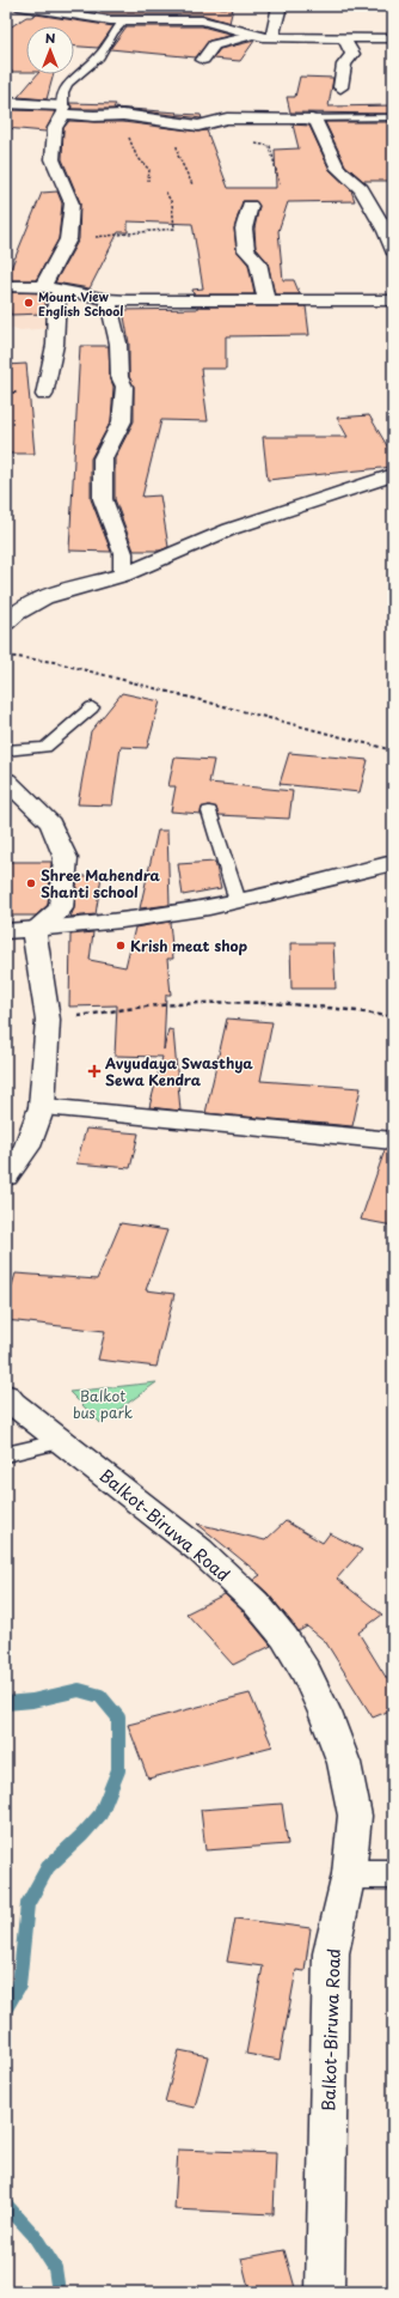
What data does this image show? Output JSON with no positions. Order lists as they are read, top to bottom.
{
  "streets": {
    "street": ["Balkot-Biruwa Road"]
  },
  "parks": ["Balkot bus park"],
  "places": {
    "other": ["Mount View English School", "Shree Mahendra Shanti school", "Krish meat shop"],
    "health": ["Avyudaya Swasthya Sewa Kendra"]
  },
  "north": "top"
}
